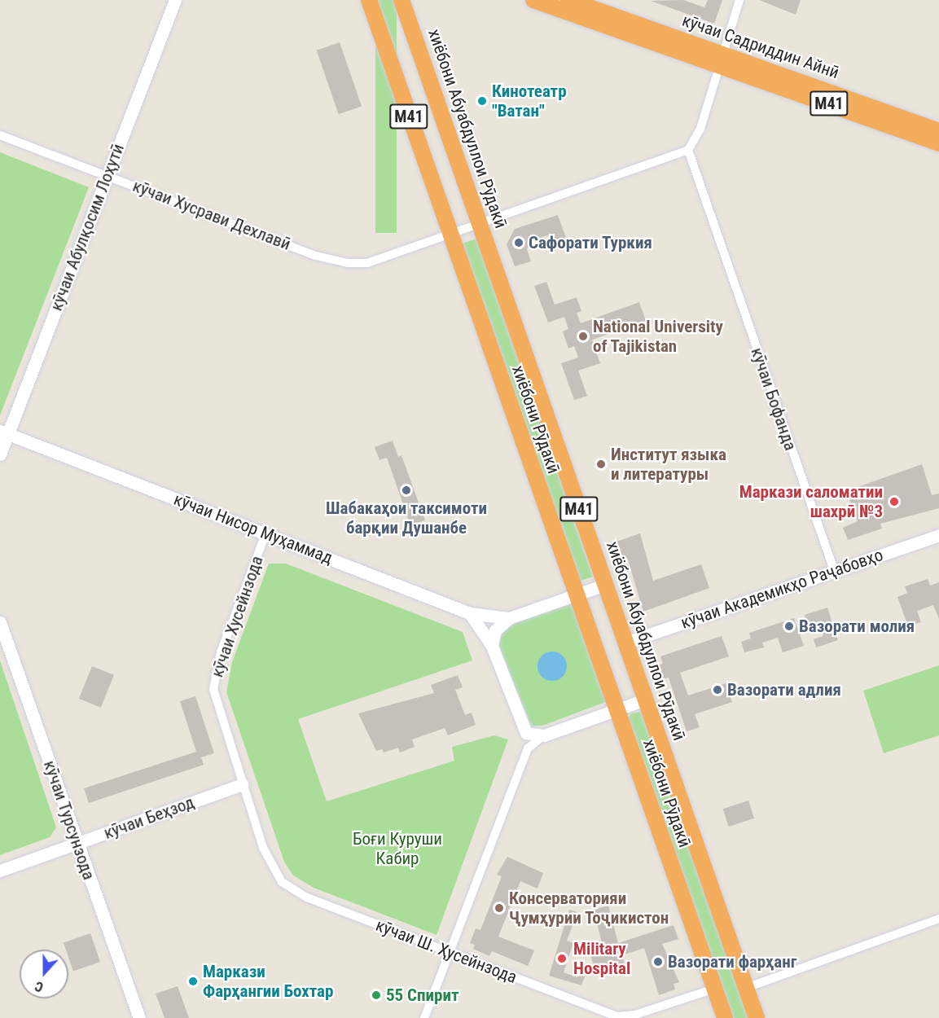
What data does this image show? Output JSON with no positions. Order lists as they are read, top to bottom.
{
  "streets": {
    "highway": [
      "кӯчаи Садриддин Айнӣ",
      "M41",
      "хиёбони Абуабдуллои Рӯдакӣ",
      "хиёбони Рӯдакӣ"
    ],
    "street": [
      "кӯчаи Хусрави Дехлавӣ",
      "кӯчаи Абулқосим Лоҳутӣ",
      "кӯчаи Бофанда",
      "кӯчаи Нисор Муҳаммад",
      "кӯчаи Академикҳо Раҷабовҳо",
      "кӯчаи Хусейнзода",
      "кӯчаи Беҳзод",
      "кӯчаи Турсунзода",
      "кӯчаи Ш. Ҳусейнзода"
    ]
  },
  "crossings": [
    ["хиёбони Абуабдуллои Рӯдакӣ", "кӯчаи Нисор Муҳаммад"],
    ["хиёбони Абуабдуллои Рӯдакӣ", "кӯчаи Академикҳо Раҷабовҳо"],
    ["кӯчаи Хусрави Дехлавӣ", "кӯчаи Абулқосим Лоҳутӣ"],
    ["кӯчаи Хусрави Дехлавӣ", "хиёбони Рӯдакӣ"],
    ["кӯчаи Абулқосим Лоҳутӣ", "кӯчаи Нисор Муҳаммад"],
    ["кӯчаи Бофанда", "кӯчаи Академикҳо Раҷабовҳо"],
    ["хиёбони Рӯдакӣ", "кӯчаи Нисор Муҳаммад"],
    ["хиёбони Рӯдакӣ", "кӯчаи Ш. Ҳусейнзода"],
    ["кӯчаи Нисор Муҳаммад", "кӯчаи Хусейнзода"],
    ["кӯчаи Хусейнзода", "кӯчаи Беҳзод"],
    ["кӯчаи Хусейнзода", "кӯчаи Ш. Ҳусейнзода"],
    ["кӯчаи Беҳзод", "кӯчаи Турсунзода"],
    ["кӯчаи Беҳзод", "кӯчаи Ш. Ҳусейнзода"]
  ],
  "parks": ["Боғи Куруши Кабир"],
  "places": [
    "Кинотеатр \"Ватан\"",
    "Сафорати Туркия",
    "National University of Tajikistan",
    "Институт языка и литературы",
    "Шабакаҳои таксимоти барқии Душанбе",
    "Маркази саломатии шахрӣ №3",
    "Вазорати молия",
    "Вазорати адлия",
    "Консерваторияи Ҷумҳурии Тоҷикистон",
    "Military Hospital",
    "Вазорати фарҳанг",
    "Маркази Фарҳангии Бохтар",
    "55 Спирит"
  ],
  "north": "bottom"
}
